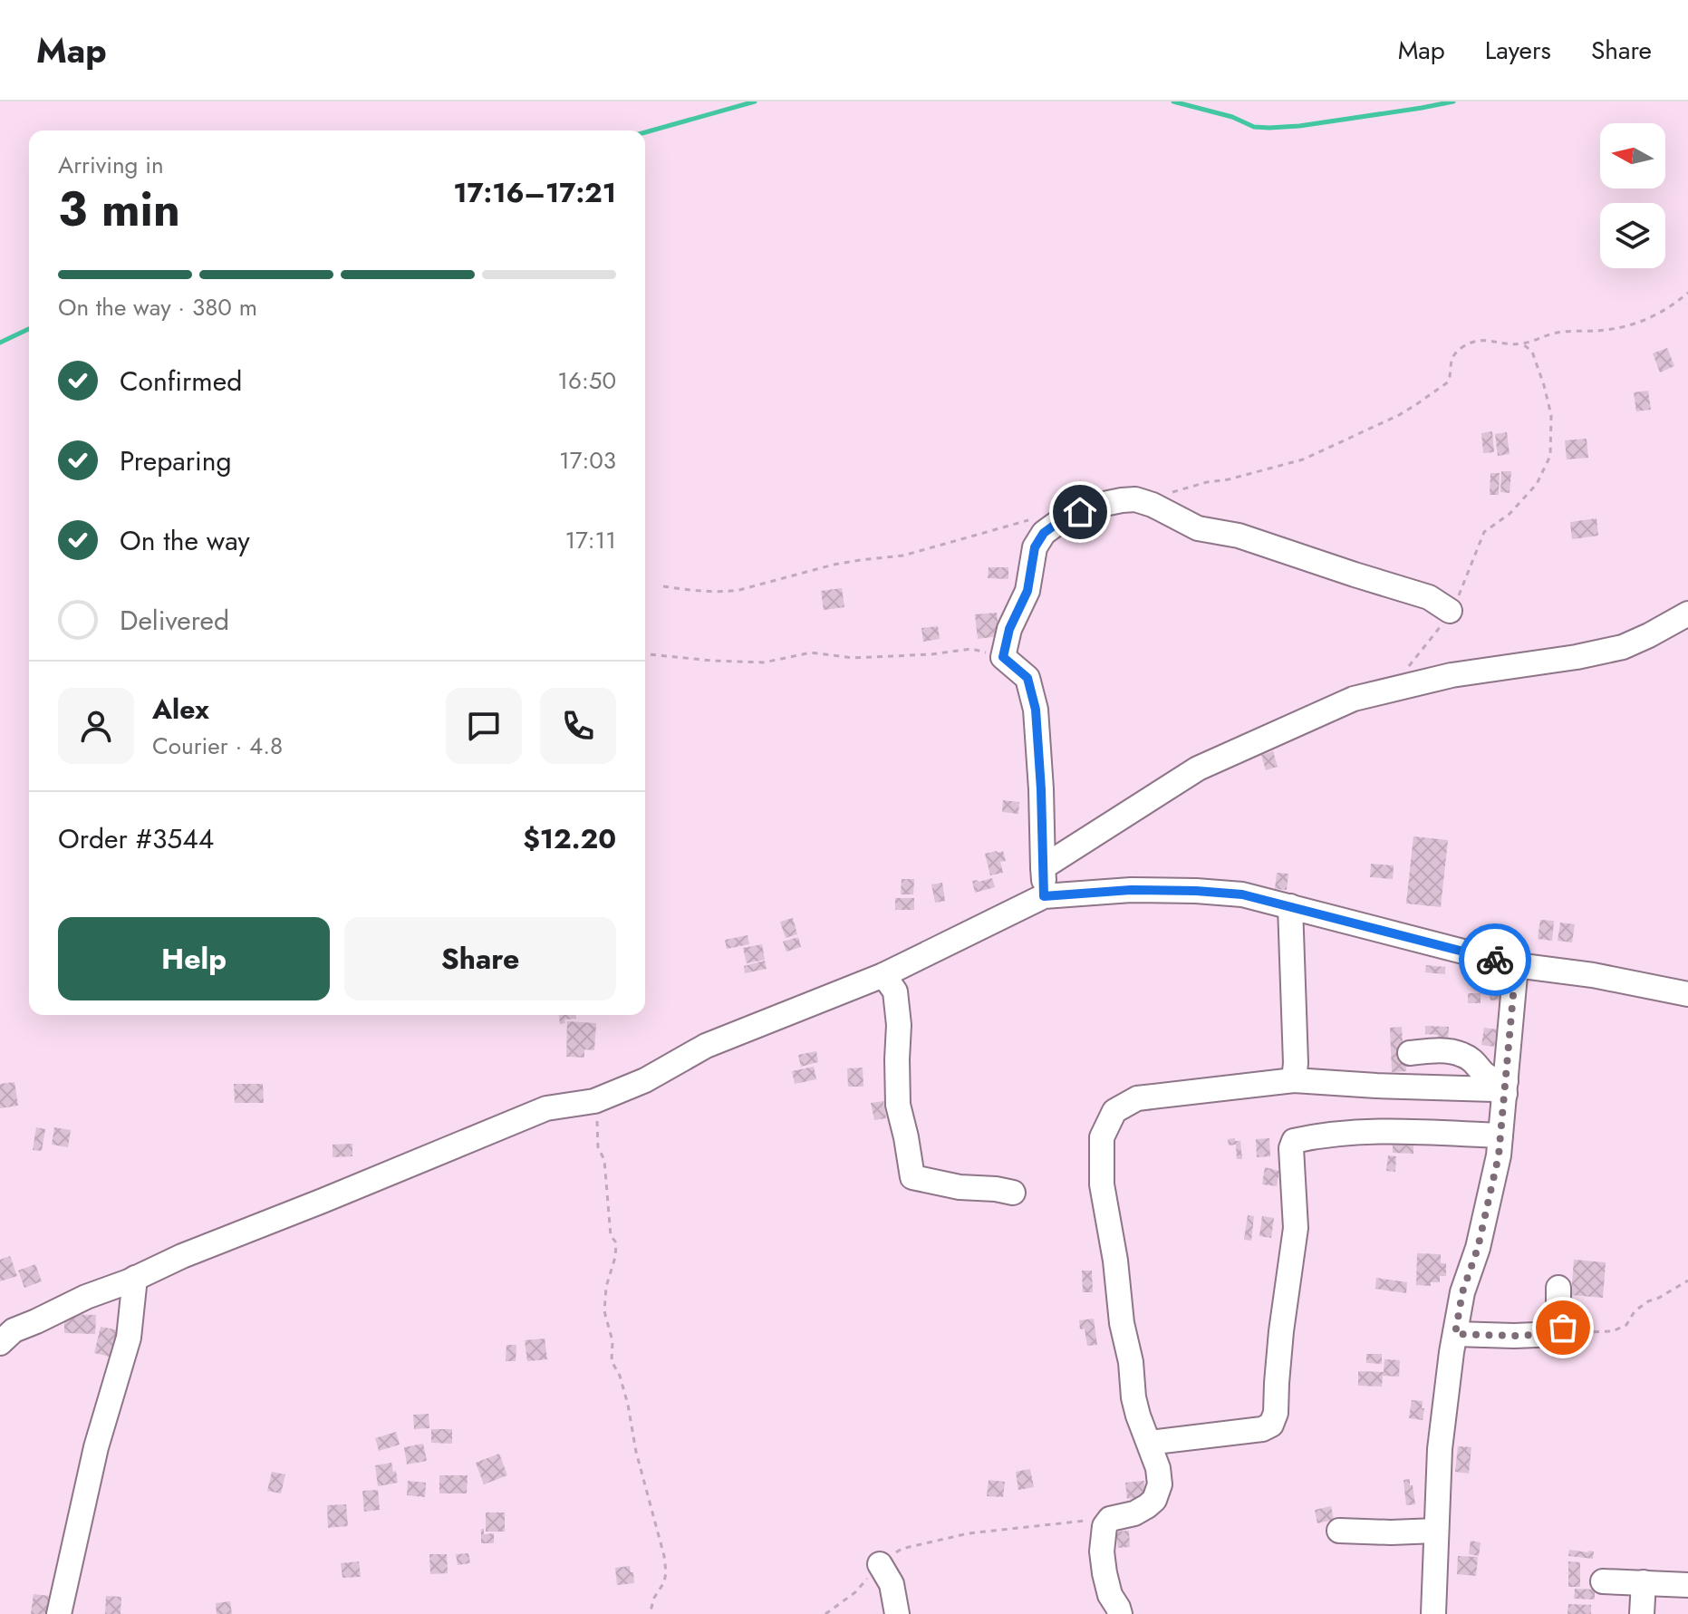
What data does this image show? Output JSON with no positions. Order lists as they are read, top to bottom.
{
  "north": "left",
  "page": {
    "header": "Map",
    "nav": ["Map", "Layers", "Share"],
    "heading": ["3 min", "Arriving in", "17:16–17:21"],
    "panel": [
      "Alex",
      "Courier · 4.8",
      "Order #3544",
      "$12.20"
    ],
    "bar": "On the way · 380 m",
    "list": [
      ["Confirmed", "16:50"],
      ["Preparing", "17:03"],
      ["On the way", "17:11"],
      "Delivered"
    ],
    "buttons": ["Help", "Share"]
  }
}
